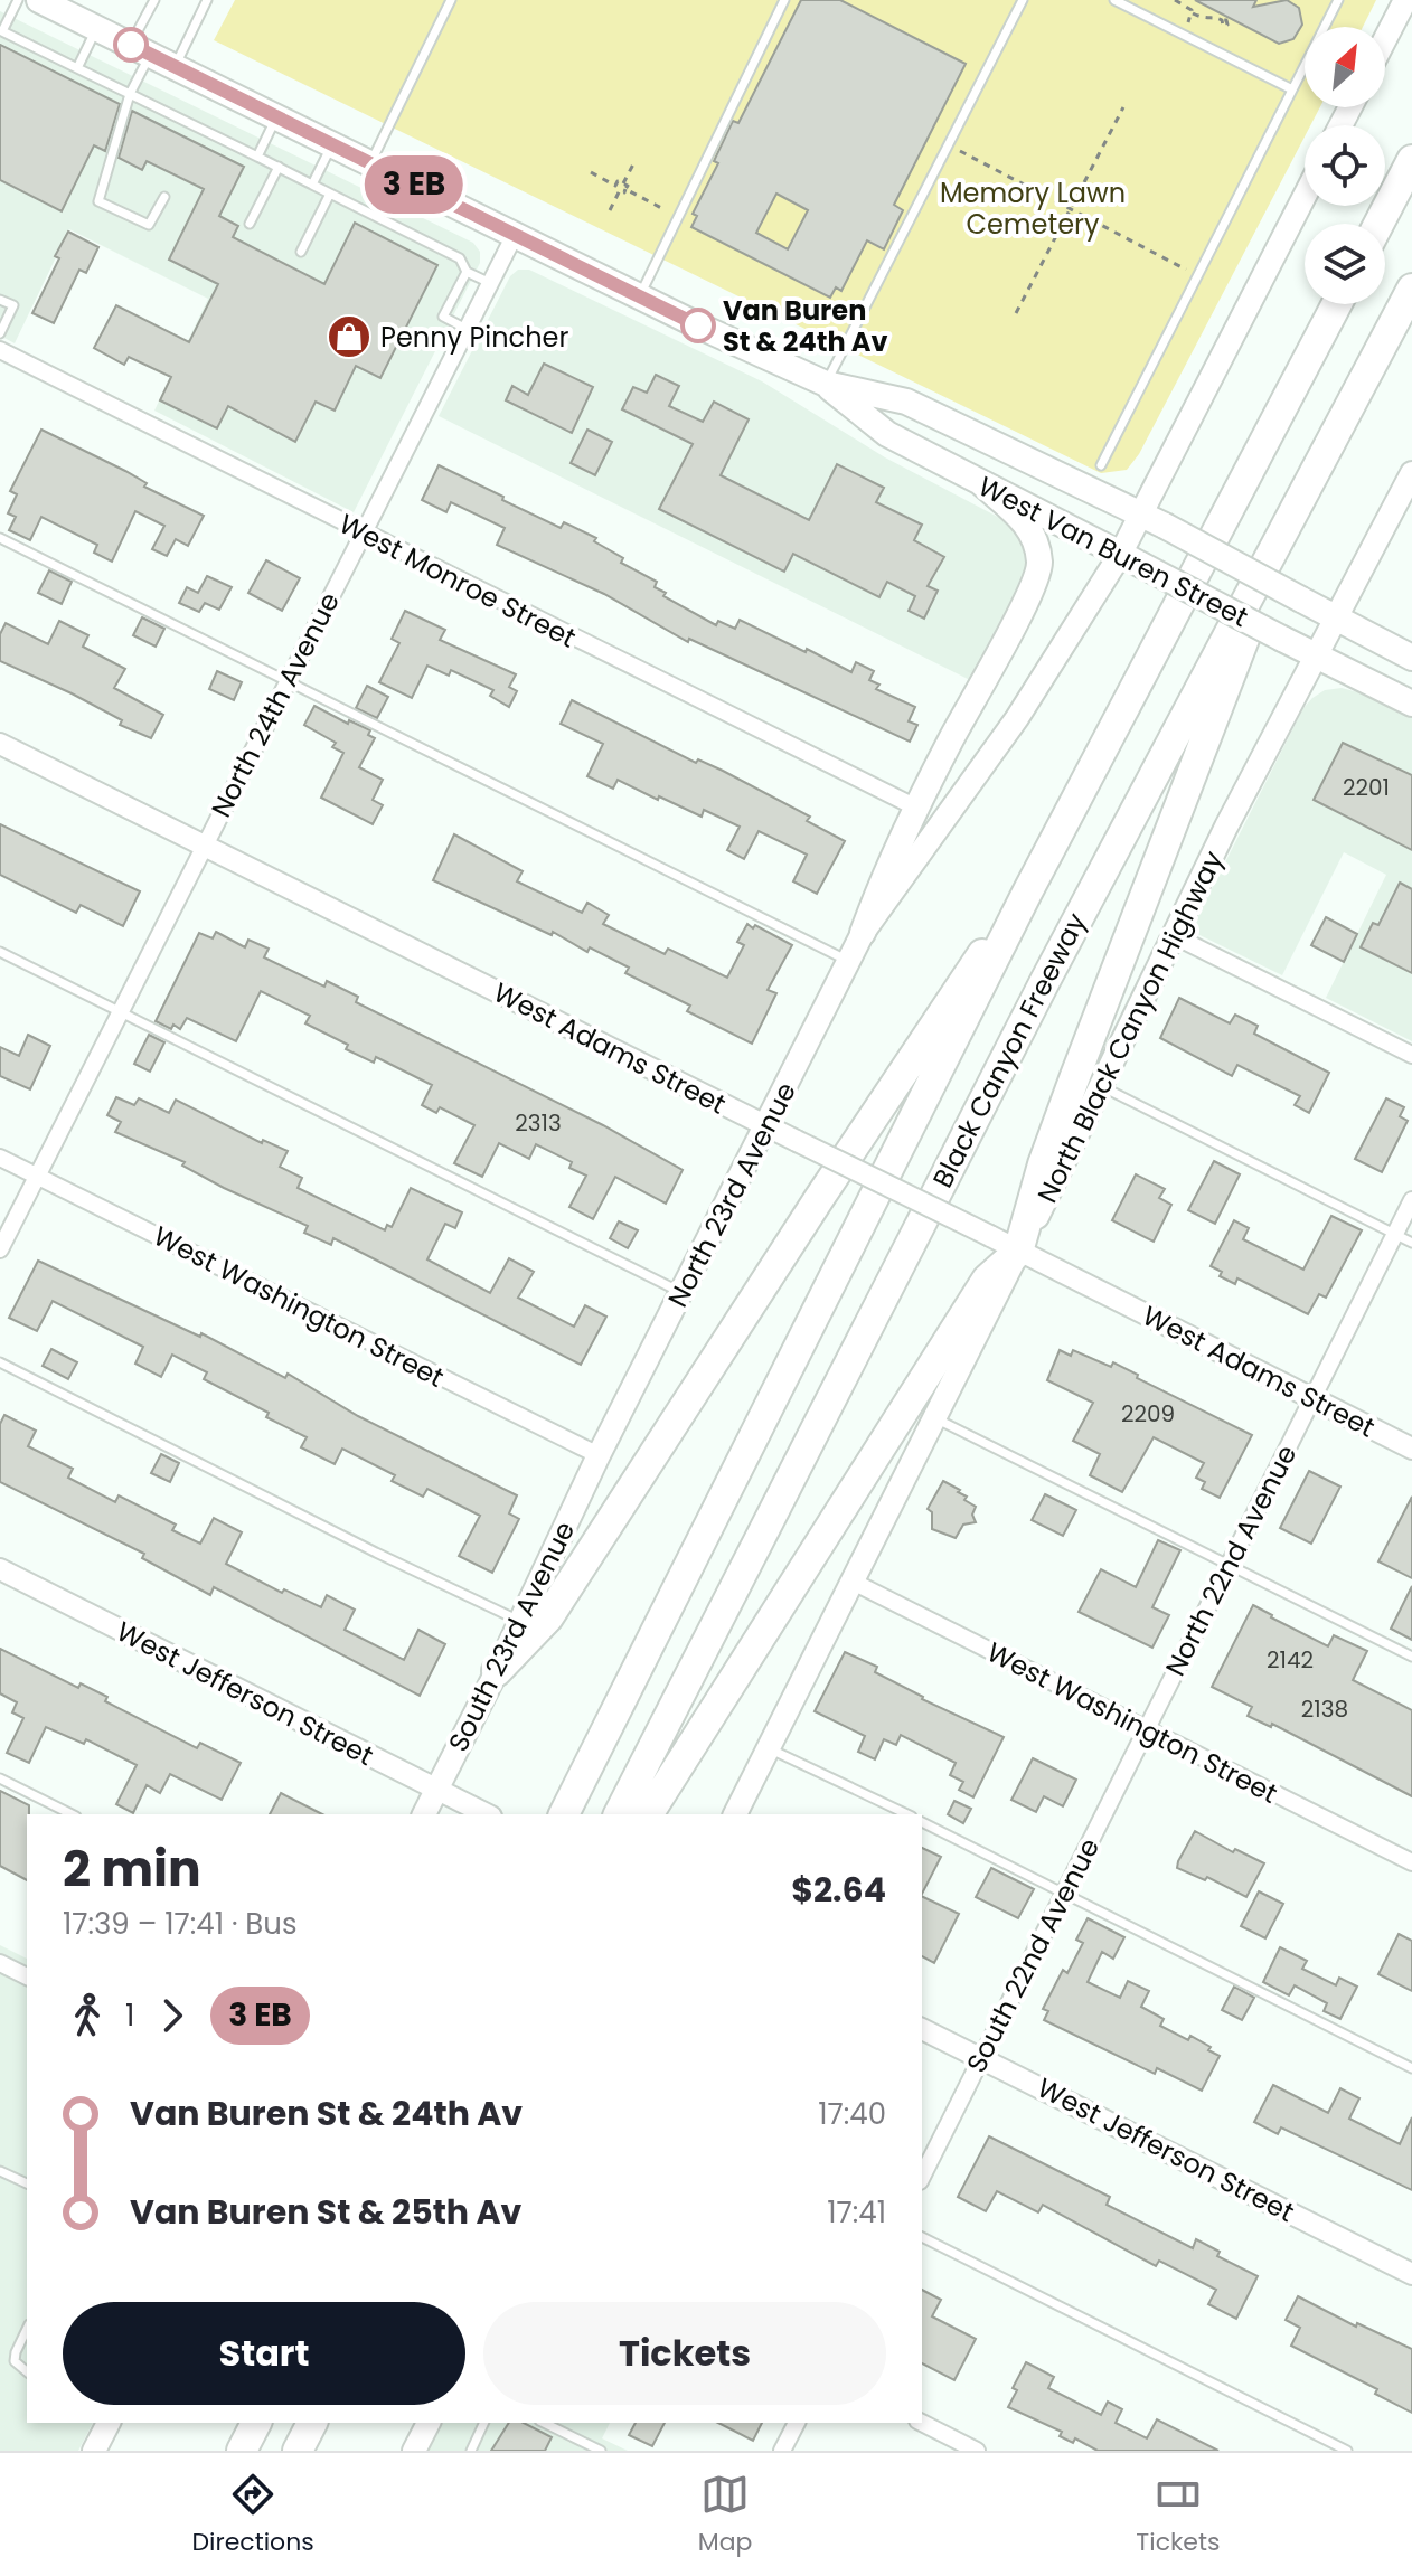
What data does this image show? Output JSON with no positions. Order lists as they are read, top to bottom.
{
  "streets": {
    "highway": ["Black Canyon Freeway"],
    "main road": [
      "West Van Buren Street",
      "North Black Canyon Highway",
      "North 23rd Avenue",
      "South 23rd Avenue"
    ],
    "street": [
      "West Monroe Street",
      "North 24th Avenue",
      "West Adams Street",
      "West Washington Street",
      "North 22nd Avenue",
      "West Jefferson Street",
      "South 22nd Avenue"
    ]
  },
  "crossings": [
    ["West Van Buren Street", "North 24th Avenue"],
    ["West Van Buren Street", "North Black Canyon Highway"],
    ["West Monroe Street", "North 24th Avenue"],
    ["North 24th Avenue", "West Adams Street"],
    ["North 24th Avenue", "West Washington Street"],
    ["North Black Canyon Highway", "West Adams Street"],
    ["North Black Canyon Highway", "West Washington Street"],
    ["West Adams Street", "North 23rd Avenue"],
    ["West Adams Street", "North 22nd Avenue"],
    ["North 23rd Avenue", "West Washington Street"],
    ["North 23rd Avenue", "South 23rd Avenue"],
    ["West Washington Street", "North 22nd Avenue"],
    ["West Washington Street", "South 23rd Avenue"],
    ["West Washington Street", "South 22nd Avenue"],
    ["North 22nd Avenue", "South 22nd Avenue"],
    ["South 23rd Avenue", "West Jefferson Street"],
    ["West Jefferson Street", "South 22nd Avenue"]
  ],
  "parks": ["Memory Lawn Cemetery"],
  "places": {
    "other": ["Van Buren St & 24th Av"],
    "shop": ["Penny Pincher"]
  },
  "house_numbers": [
    "2201",
    "2313",
    "2209",
    "2142",
    "2138"
  ],
  "north": "top right",
  "page": {
    "on_map": "3 EB",
    "heading": ["2 min", "17:39 – 17:41 · Bus", "$2.64"],
    "legs": ["1", "3 EB"],
    "list": [
      {
        "name": "Van Buren St & 24th Av",
        "value": "17:40"
      },
      {
        "name": "Van Buren St & 25th Av",
        "value": "17:41"
      }
    ],
    "buttons": ["Start", "Tickets"],
    "tabs": ["Directions", "Map", "Tickets"]
  }
}
